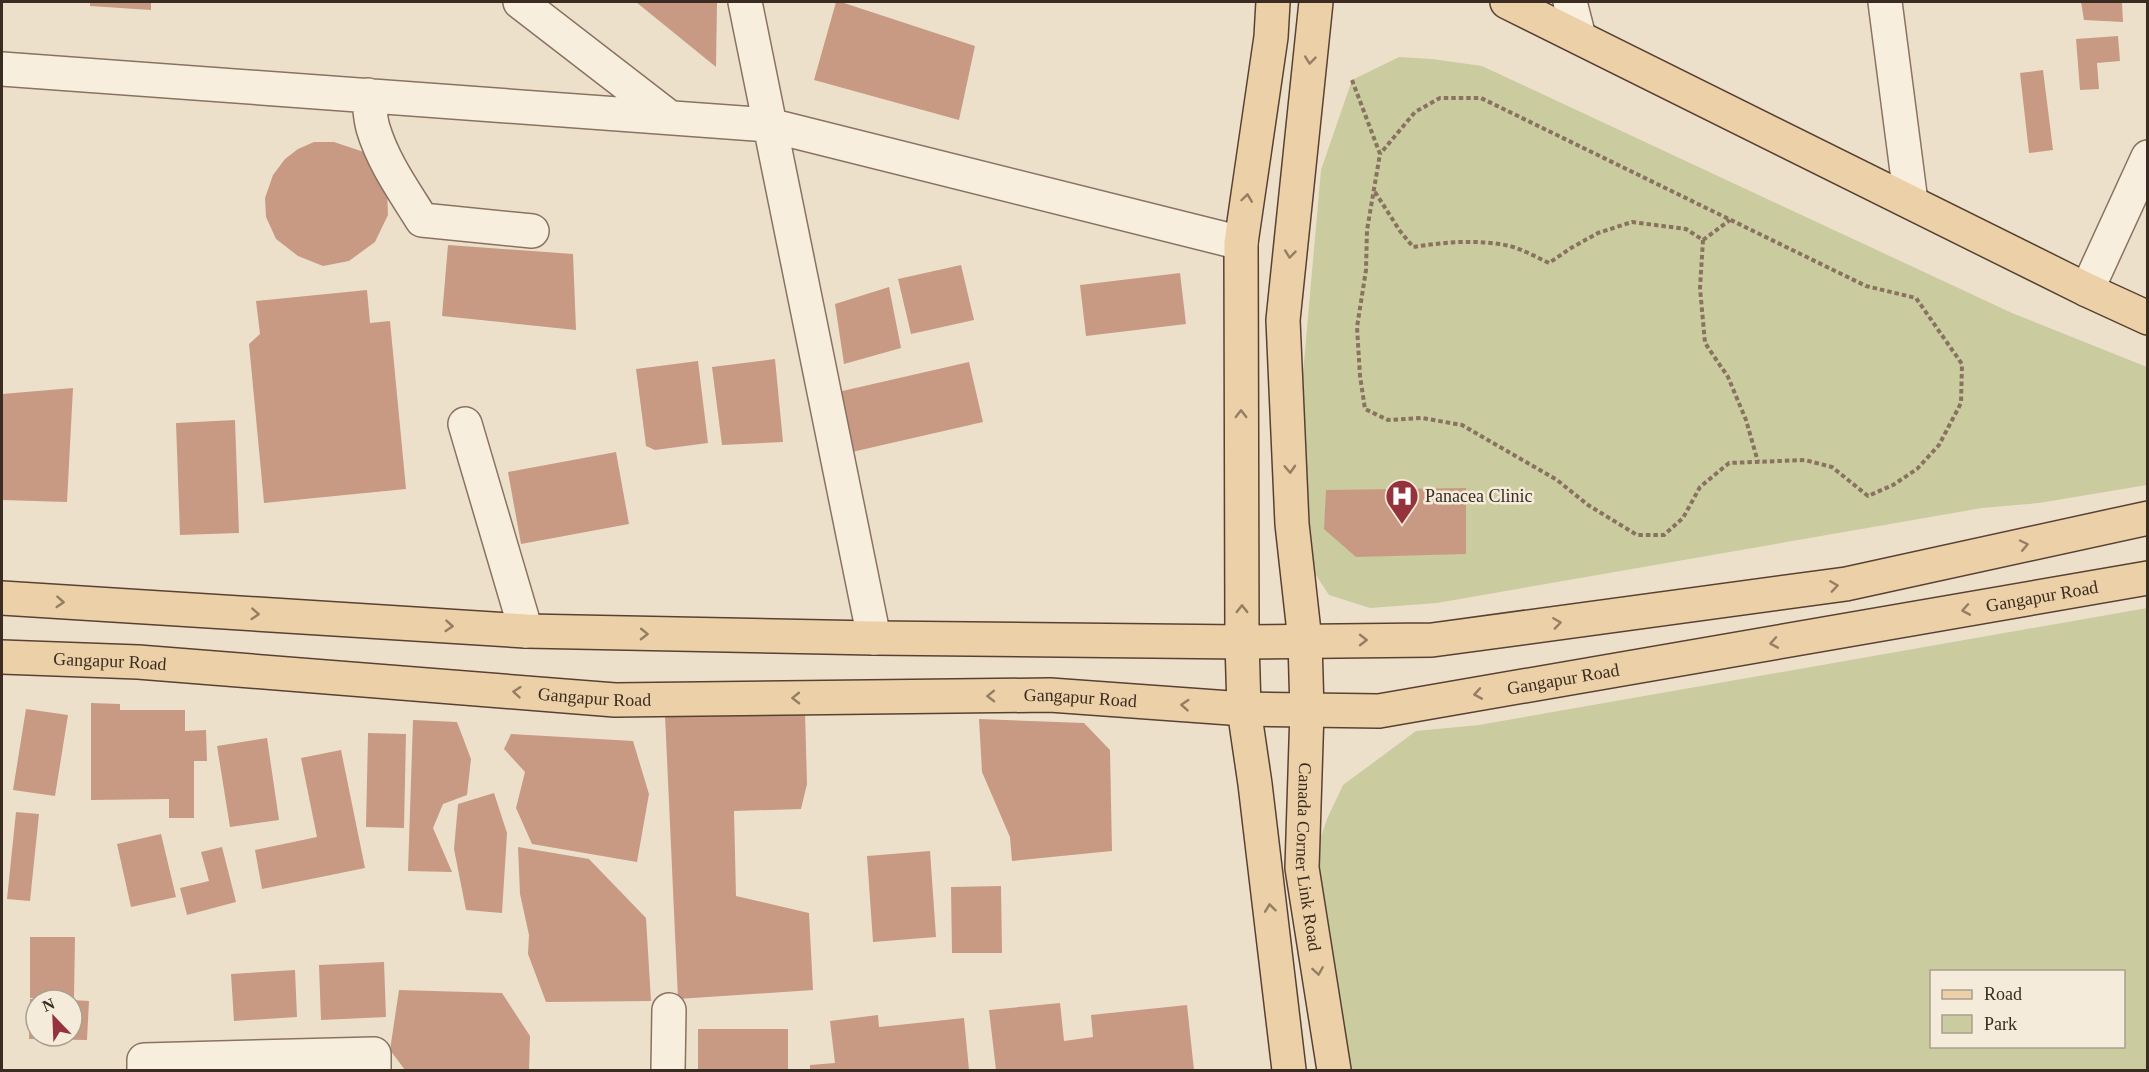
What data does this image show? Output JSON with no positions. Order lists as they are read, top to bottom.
{
  "streets": {
    "main road": ["Gangapur Road", "Canada Corner Link Road"]
  },
  "crossings": [
    ["Gangapur Road", "Canada Corner Link Road"]
  ],
  "places": {
    "hospital": ["Panacea Clinic"]
  },
  "legend": ["Road", "Park"],
  "north": "top left"
}
